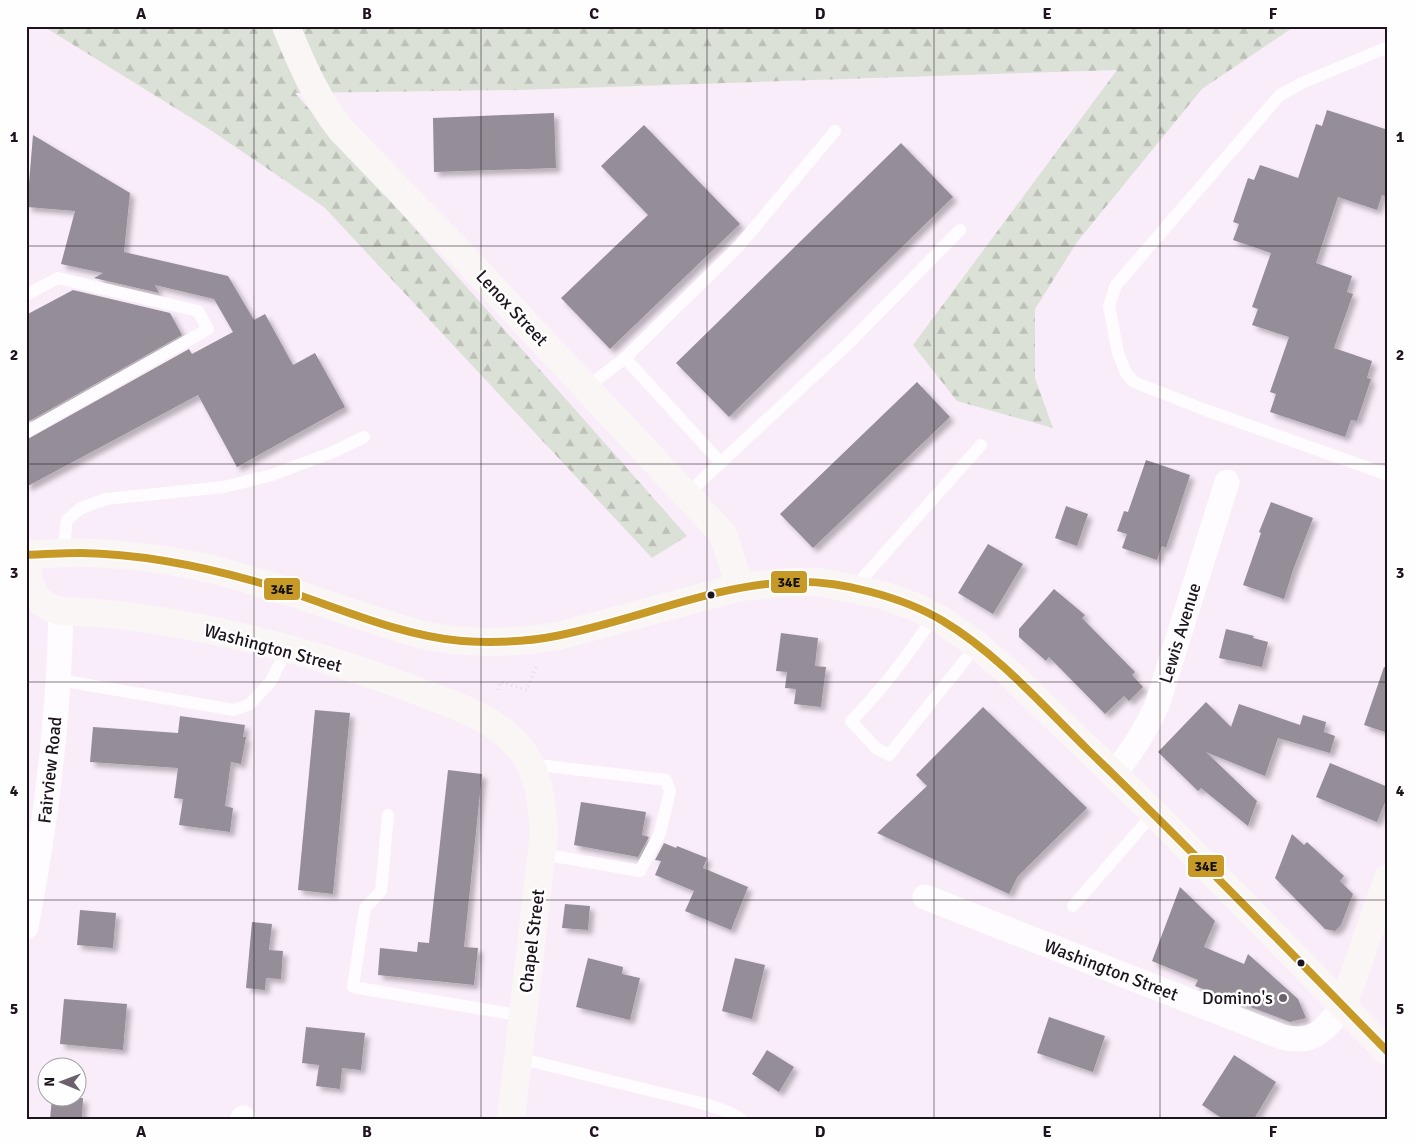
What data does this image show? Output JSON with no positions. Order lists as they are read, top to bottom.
{
  "streets": {
    "main road": ["Lenox Street", "Washington Street", "Chapel Street"],
    "street": ["Lewis Avenue", "Fairview Road"]
  },
  "crossings": [
    ["Lenox Street", "Washington Street"],
    ["Lewis Avenue", "Washington Street"],
    ["Washington Street", "Fairview Road"],
    ["Washington Street", "Chapel Street"]
  ],
  "places": ["Domino's"],
  "lines": ["transit line 34E"],
  "north": "left",
  "grid": {
    "columns": [
      "A",
      "B",
      "C",
      "D",
      "E",
      "F"
    ],
    "rows": [
      "1",
      "2",
      "3",
      "4",
      "5"
    ]
  }
}
